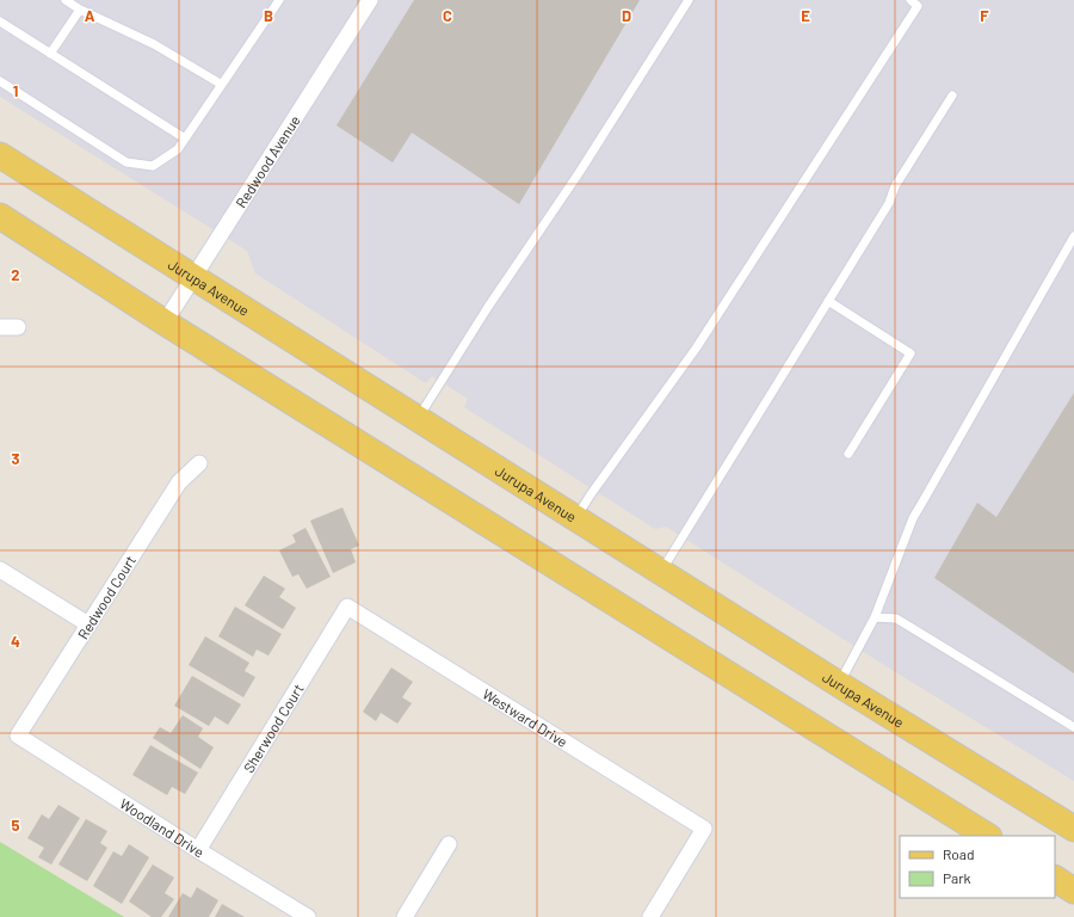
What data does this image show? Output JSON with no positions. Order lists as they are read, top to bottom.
{
  "streets": {
    "main road": ["Jurupa Avenue"],
    "street": [
      "Redwood Avenue",
      "Redwood Court",
      "Westward Drive",
      "Sherwood Court",
      "Woodland Drive"
    ]
  },
  "crossings": [
    ["Redwood Avenue", "Jurupa Avenue"],
    ["Redwood Court", "Woodland Drive"],
    ["Westward Drive", "Sherwood Court"],
    ["Sherwood Court", "Woodland Drive"]
  ],
  "legend": ["Road", "Park"],
  "grid": {
    "columns": [
      "A",
      "B",
      "C",
      "D",
      "E",
      "F"
    ],
    "rows": [
      "1",
      "2",
      "3",
      "4",
      "5"
    ]
  }
}
